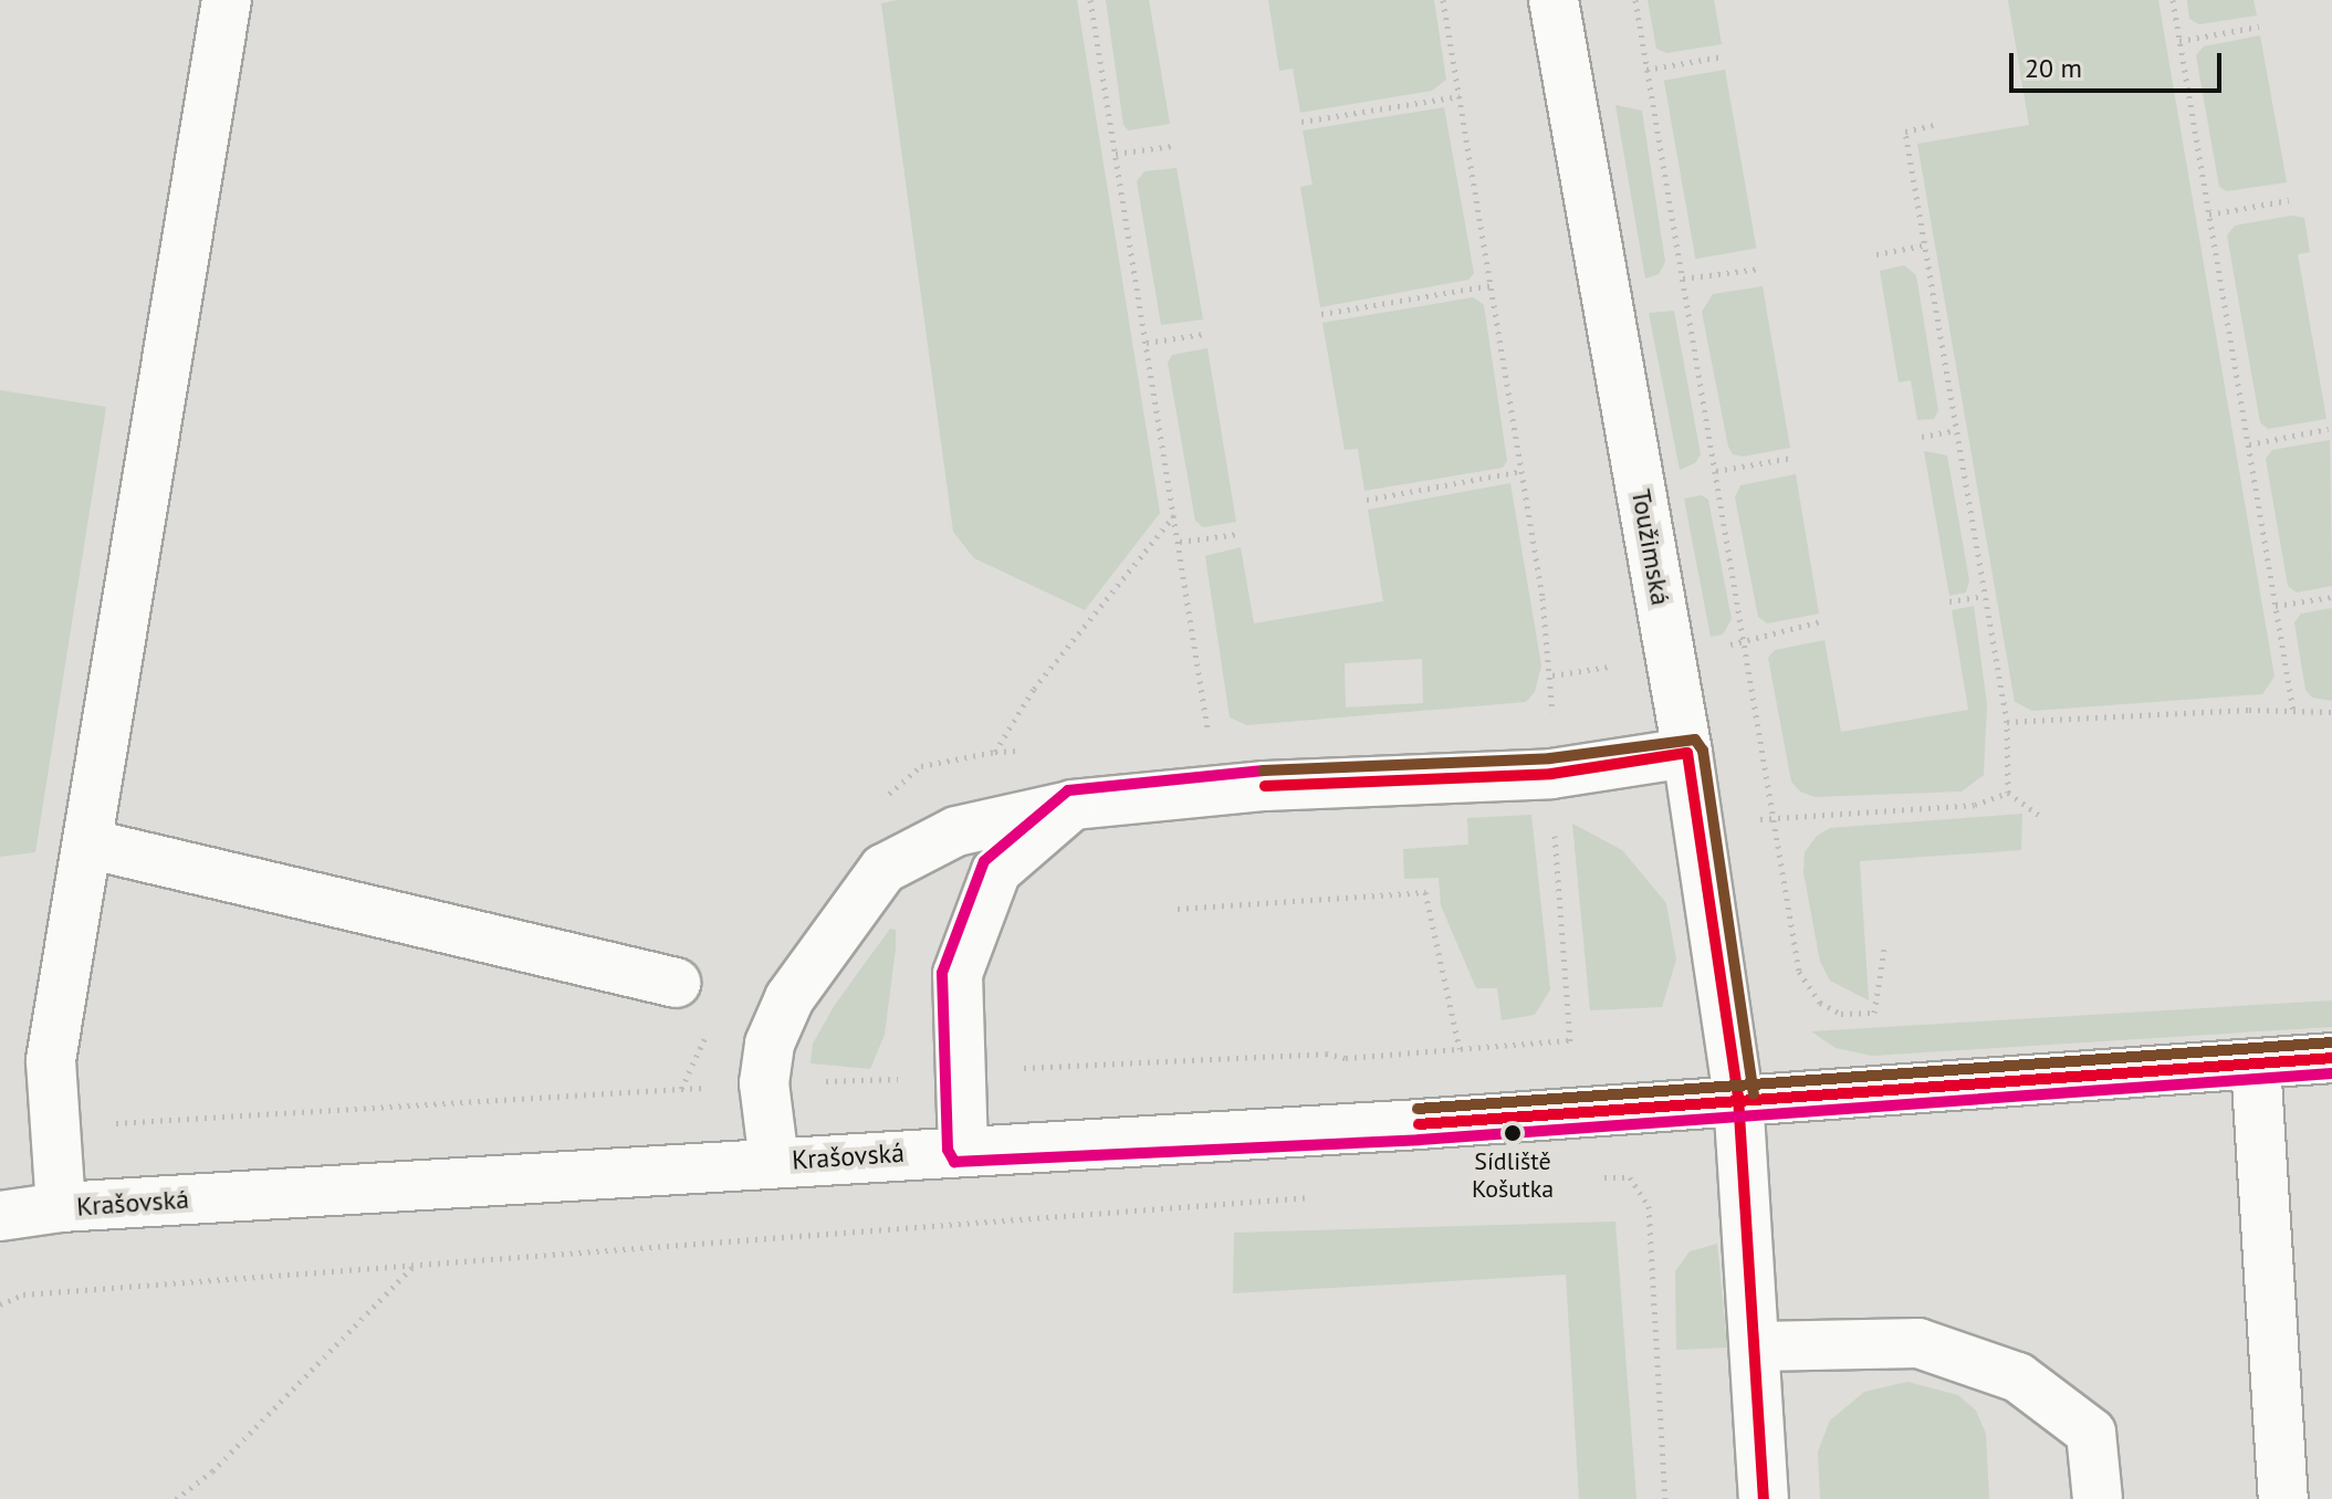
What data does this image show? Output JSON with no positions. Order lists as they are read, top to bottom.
{
  "streets": {
    "street": ["Toužimská", "Krašovská"]
  },
  "crossings": [
    ["Toužimská", "Krašovská"]
  ],
  "places": ["Sídliště Košutka"],
  "scale_bar": "20 m"
}
